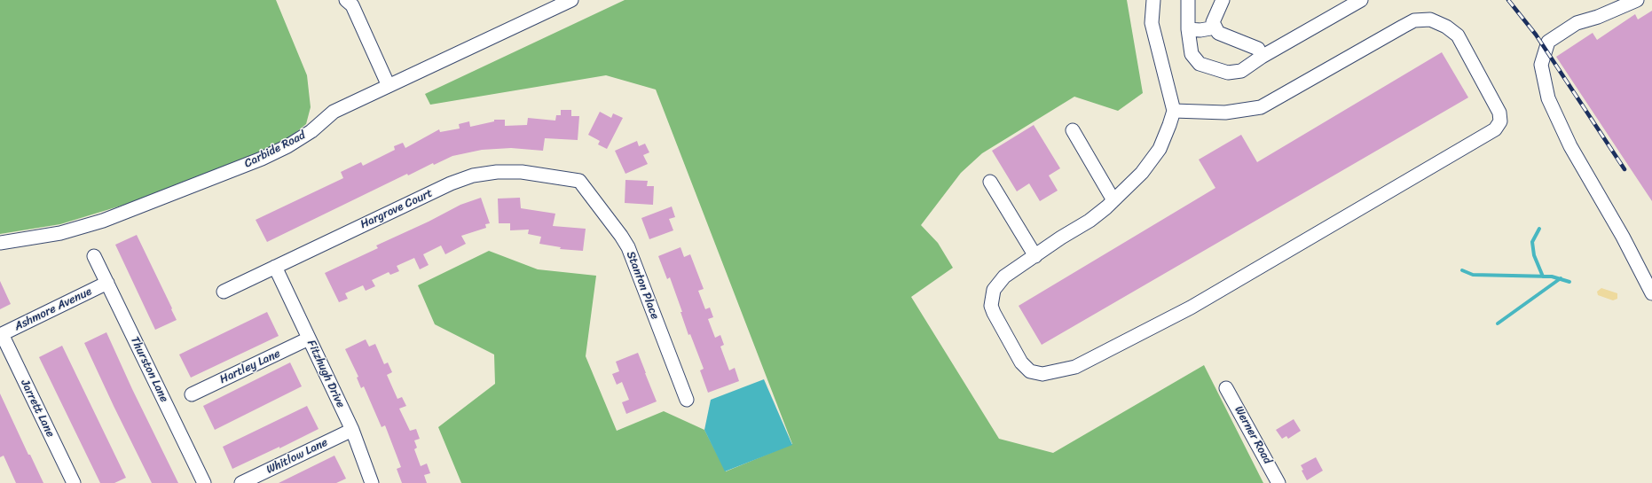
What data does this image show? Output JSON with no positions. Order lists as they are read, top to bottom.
{
  "streets": {
    "street": [
      "Carbide Road",
      "Hargrove Court",
      "Stanton Place",
      "Ashmore Avenue",
      "Hartley Lane",
      "Thurston Lane",
      "Fitzhugh Drive",
      "Jarrett Lane",
      "Werner Road",
      "Whitlow Lane"
    ]
  },
  "crossings": [
    ["Hargrove Court", "Stanton Place"],
    ["Hargrove Court", "Fitzhugh Drive"],
    ["Ashmore Avenue", "Thurston Lane"],
    ["Ashmore Avenue", "Jarrett Lane"],
    ["Hartley Lane", "Fitzhugh Drive"],
    ["Fitzhugh Drive", "Whitlow Lane"]
  ]
}
